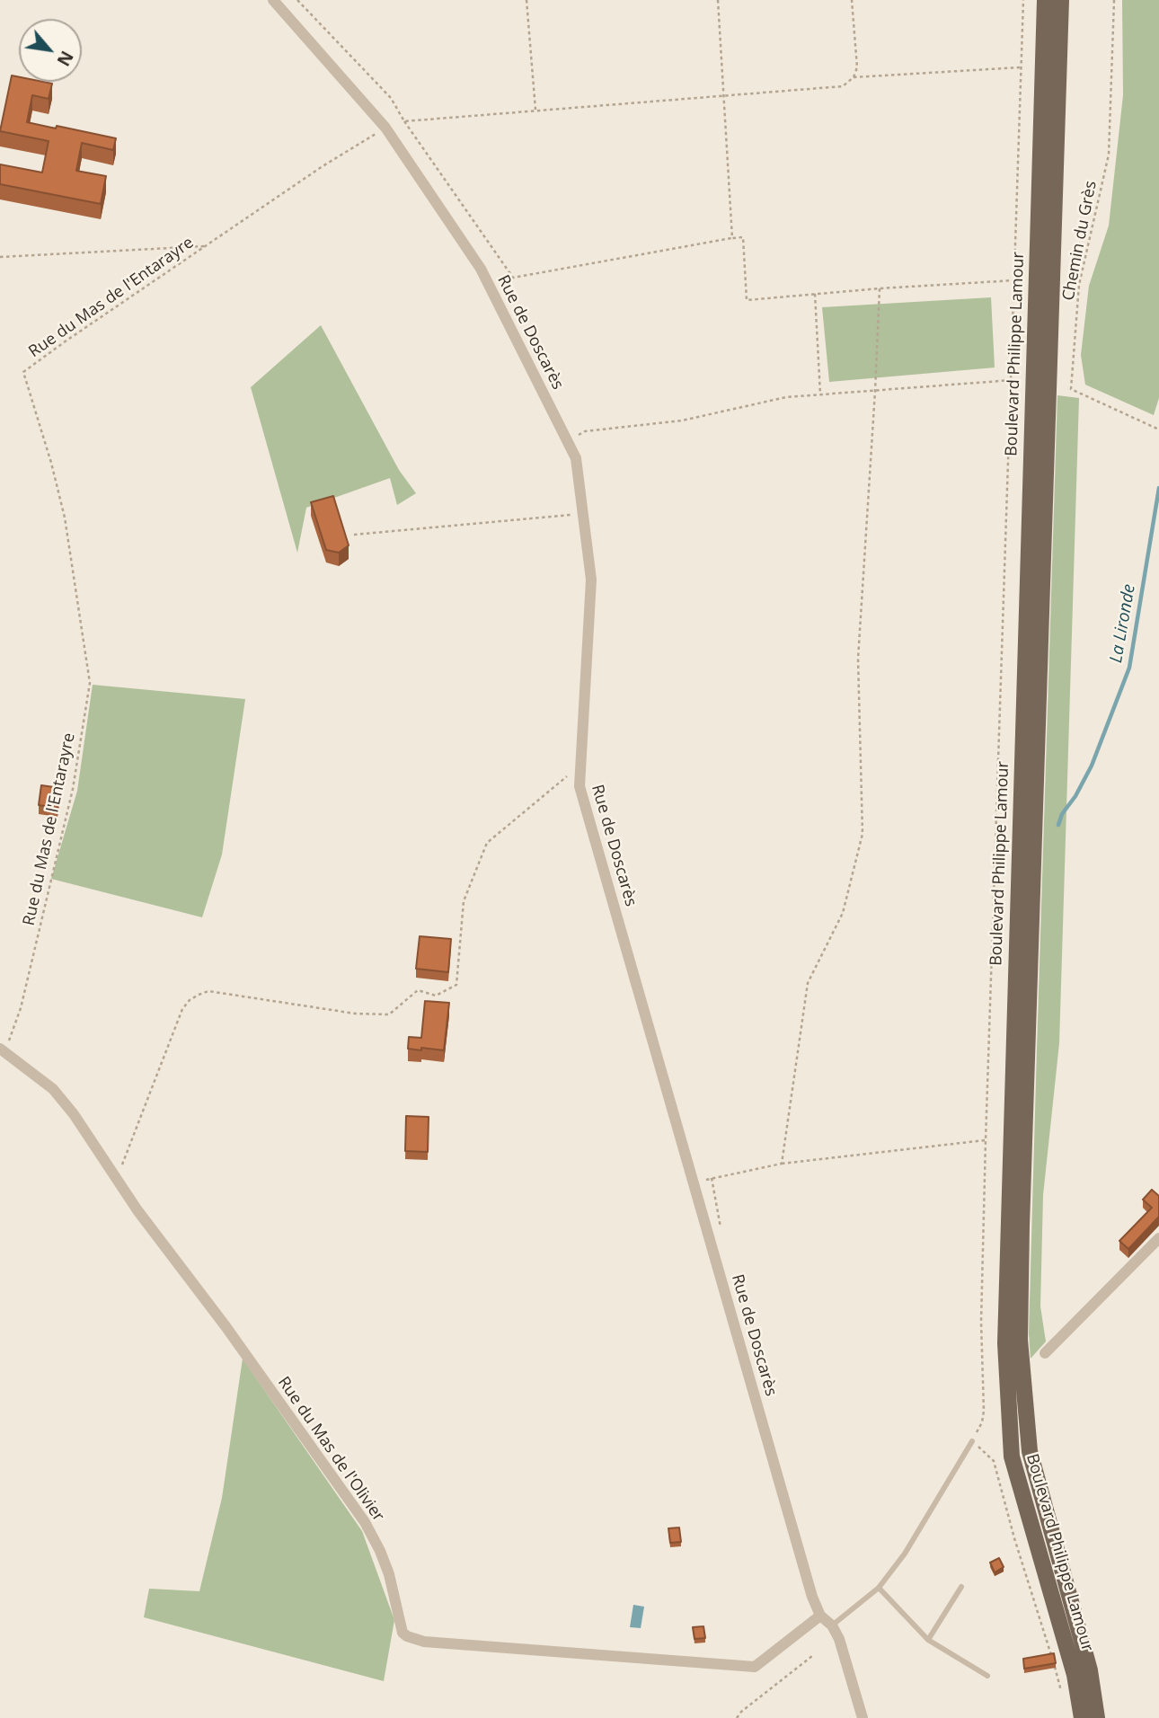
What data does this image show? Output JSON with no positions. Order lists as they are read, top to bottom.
{
  "streets": {
    "main road": ["Boulevard Philippe Lamour"],
    "street": ["Rue de Doscarès", "Rue du Mas de l'Olivier"],
    "path": ["Chemin du Grès", "Rue du Mas de l'Entarayre"]
  },
  "crossings": [
    ["Rue du Mas de l'Entarayre", "Rue de Doscarès"],
    ["Rue du Mas de l'Entarayre", "Rue du Mas de l'Olivier"],
    ["Rue de Doscarès", "Rue du Mas de l'Olivier"]
  ],
  "water": ["La Lironde"],
  "north": "bottom right"
}
